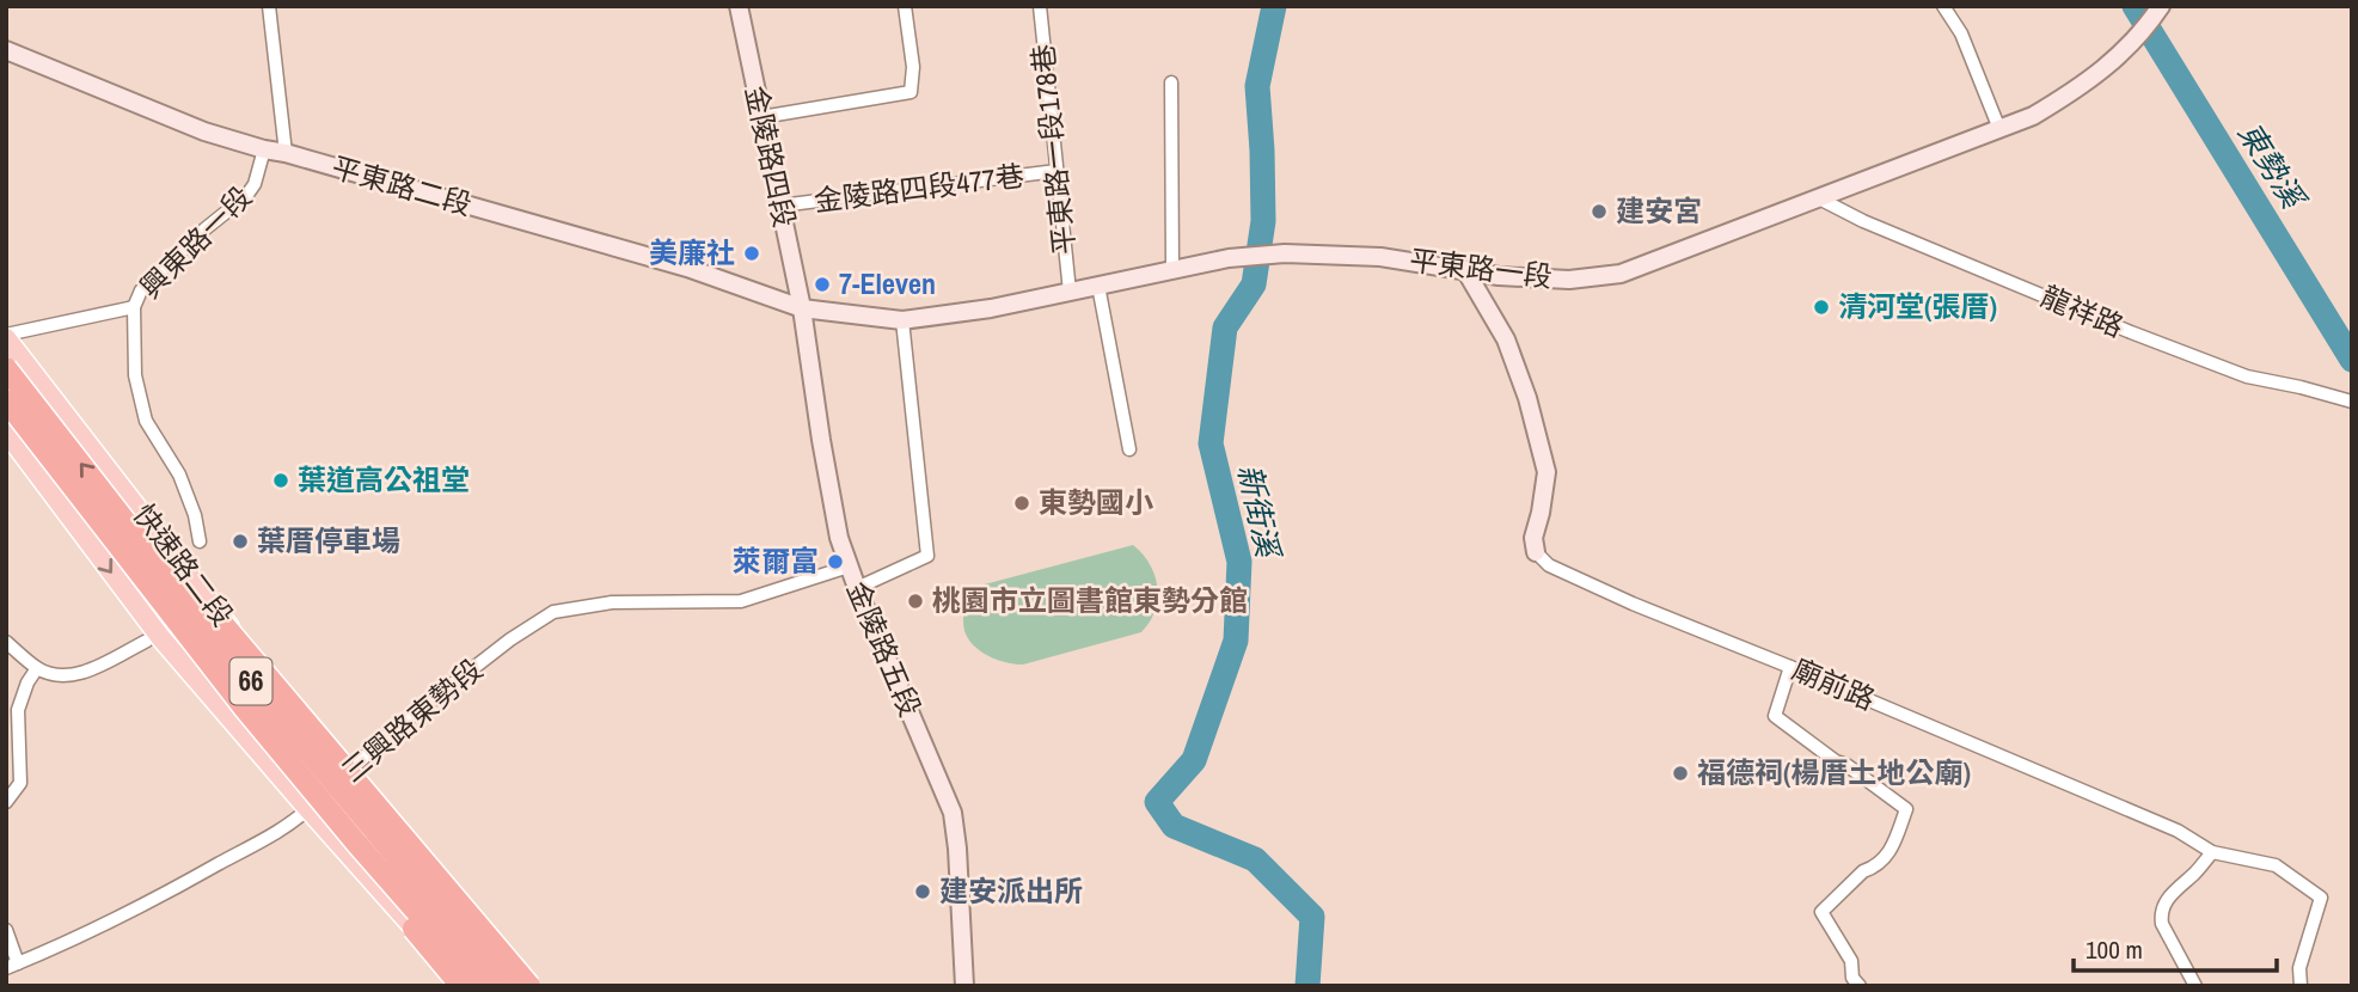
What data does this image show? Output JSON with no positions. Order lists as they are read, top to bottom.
{
  "streets": {
    "highway": ["66"],
    "main road": ["快速路二段"],
    "street": [
      "平東路一段178巷",
      "金陵路四段",
      "平東路二段",
      "金陵路四段477巷",
      "興東路一段",
      "平東路一段",
      "龍祥路",
      "金陵路五段",
      "廟前路",
      "三興路東勢段"
    ]
  },
  "crossings": [
    ["平東路一段178巷", "金陵路四段477巷"],
    ["平東路一段178巷", "平東路一段"],
    ["金陵路四段", "平東路二段"],
    ["金陵路四段", "金陵路四段477巷"],
    ["金陵路四段", "平東路一段"],
    ["金陵路四段", "金陵路五段"],
    ["平東路二段", "興東路一段"],
    ["平東路二段", "平東路一段"],
    ["平東路二段", "金陵路五段"],
    ["興東路一段", "快速路二段"],
    ["平東路一段", "龍祥路"],
    ["平東路一段", "金陵路五段"],
    ["平東路一段", "廟前路"],
    ["快速路二段", "三興路東勢段"],
    ["金陵路五段", "三興路東勢段"]
  ],
  "water": ["東勢溪", "新街溪"],
  "places": [
    "建安宮",
    "美廉社",
    "7-Eleven",
    "清河堂(張厝)",
    "葉道高公祖堂",
    "東勢國小",
    "葉厝停車場",
    "萊爾富",
    "桃園市立圖書館東勢分館",
    "福德祠(楊厝土地公廟)",
    "建安派出所"
  ],
  "scale_bar": "100 m"
}
